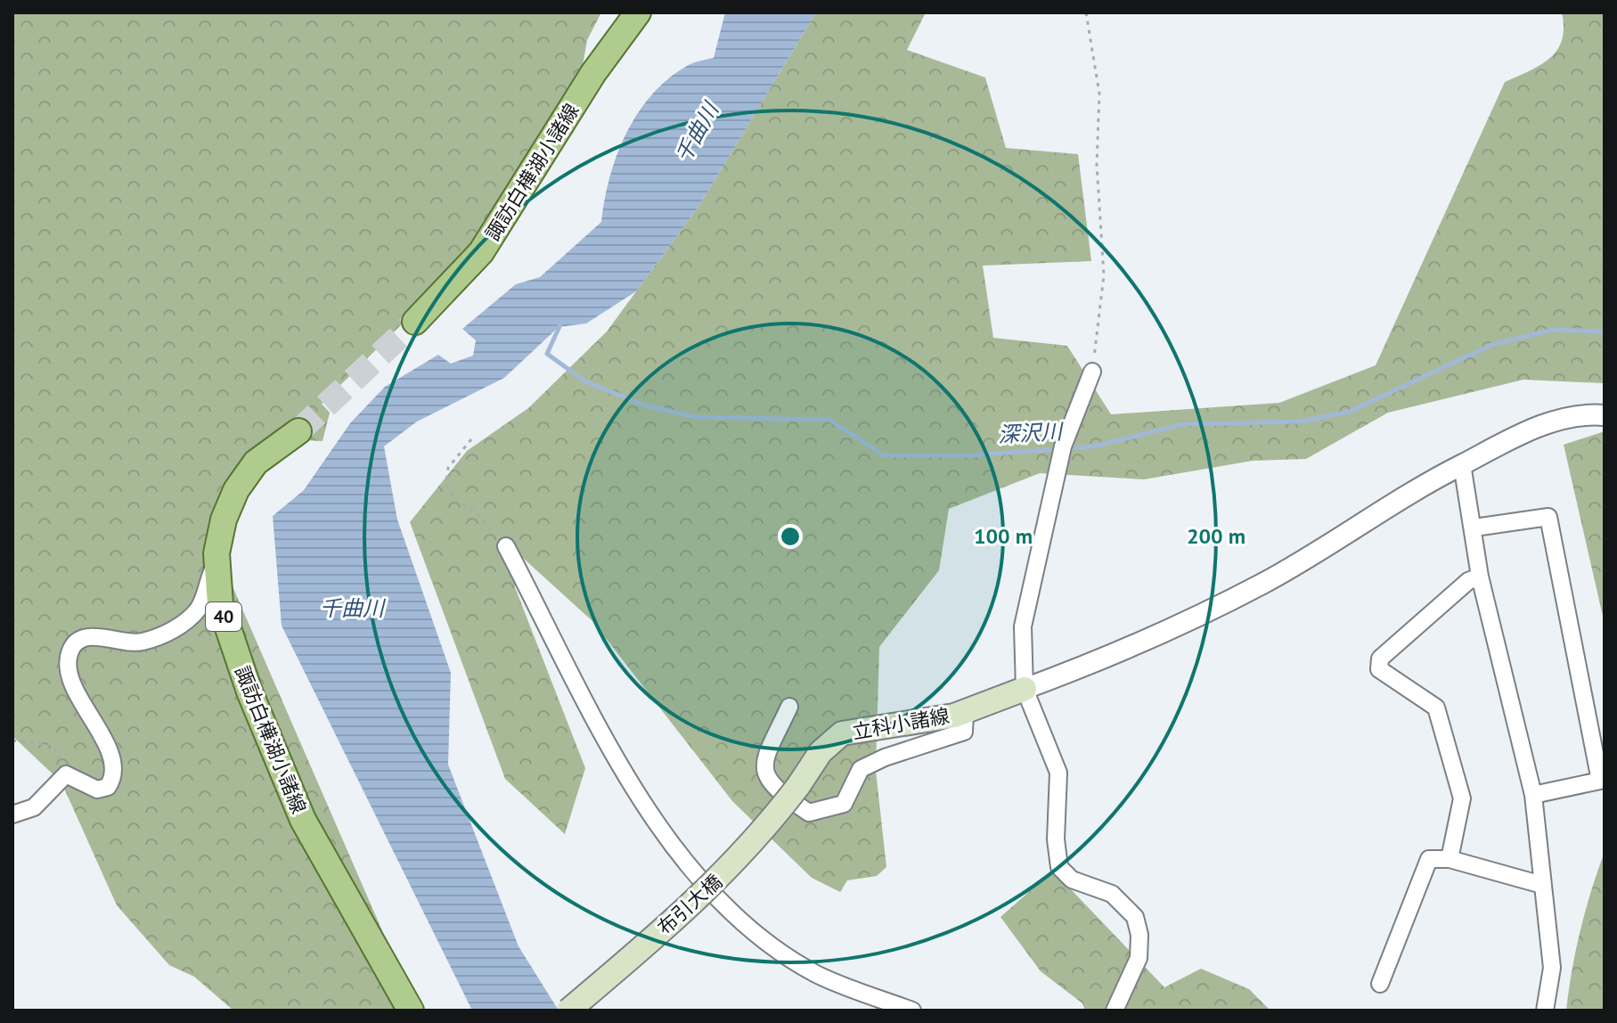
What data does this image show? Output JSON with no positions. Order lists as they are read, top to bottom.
{
  "streets": {
    "main road": [
      "諏訪白樺湖小諸線",
      "40",
      "立科小諸線",
      "布引大橋"
    ]
  },
  "crossings": [
    ["立科小諸線", "布引大橋"]
  ],
  "water": ["千曲川", "深沢川"],
  "rings": ["100 m", "200 m"]
}
